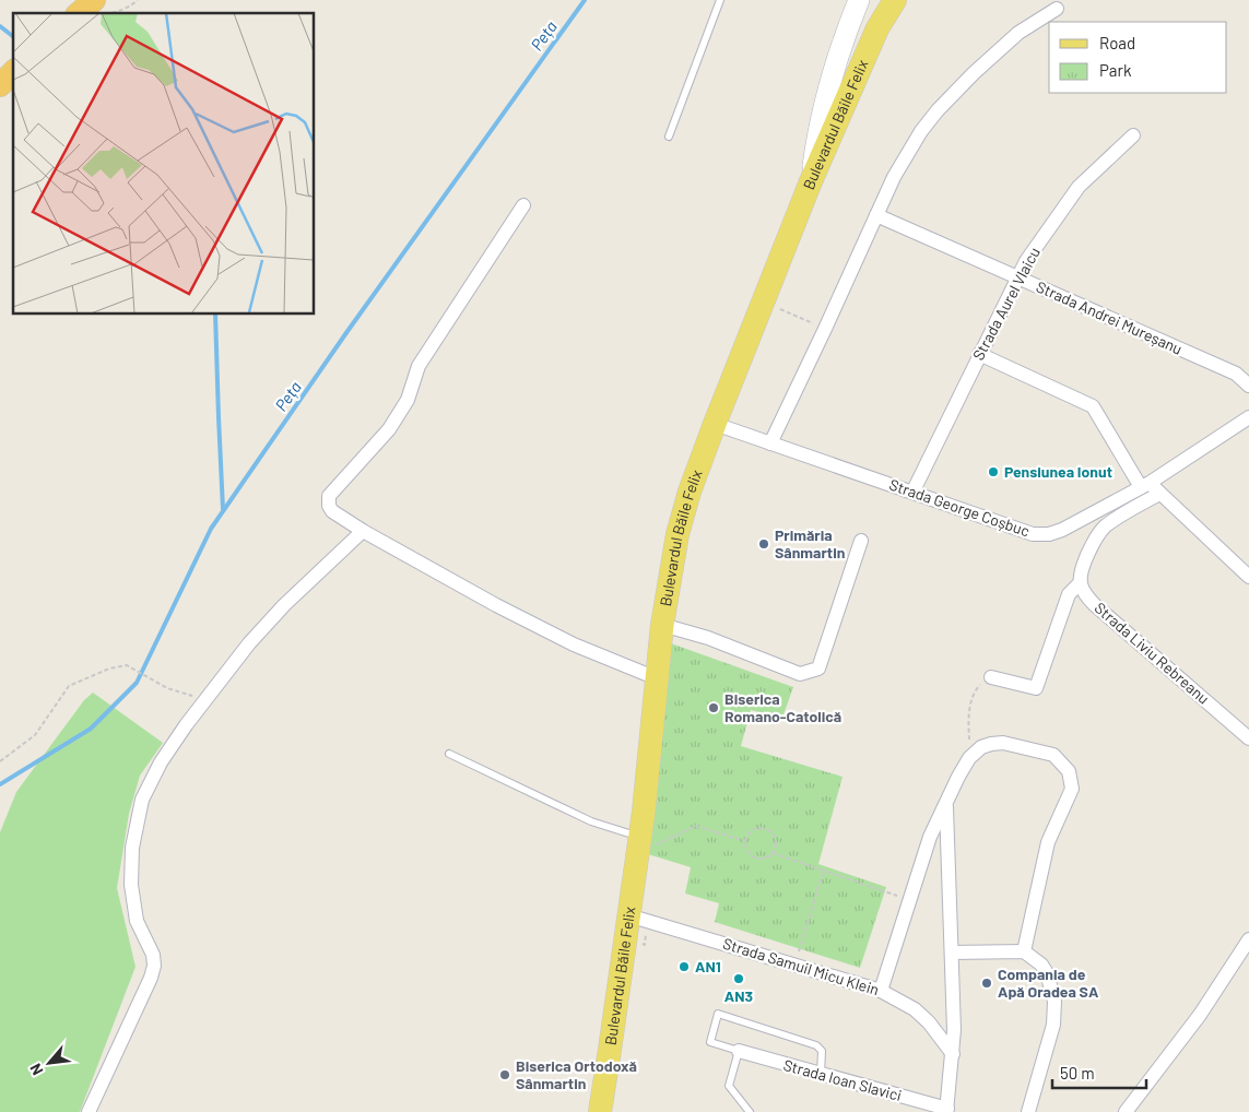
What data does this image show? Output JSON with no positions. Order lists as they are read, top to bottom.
{
  "streets": {
    "main road": ["Bulevardul Băile Felix"],
    "street": [
      "Strada Aurel Vlaicu",
      "Strada Andrei Mureșanu",
      "Strada George Coșbuc",
      "Strada Liviu Rebreanu",
      "Strada Samuil Micu Klein",
      "Strada Ioan Slavici"
    ]
  },
  "crossings": [
    ["Bulevardul Băile Felix", "Strada George Coșbuc"],
    ["Bulevardul Băile Felix", "Strada Samuil Micu Klein"],
    ["Strada Aurel Vlaicu", "Strada Andrei Mureșanu"],
    ["Strada Aurel Vlaicu", "Strada George Coșbuc"],
    ["Strada Samuil Micu Klein", "Strada Ioan Slavici"]
  ],
  "water": ["Peța"],
  "places": [
    "Pensiunea Ionut",
    "Primăria Sânmartin",
    "Biserica Romano-Catolică",
    "AN1",
    "AN3",
    "Compania de Apă Oradea SA",
    "Biserica Ortodoxă Sânmartin"
  ],
  "legend": ["Road", "Park"],
  "scale_bar": "50 m",
  "north": "bottom left"
}
